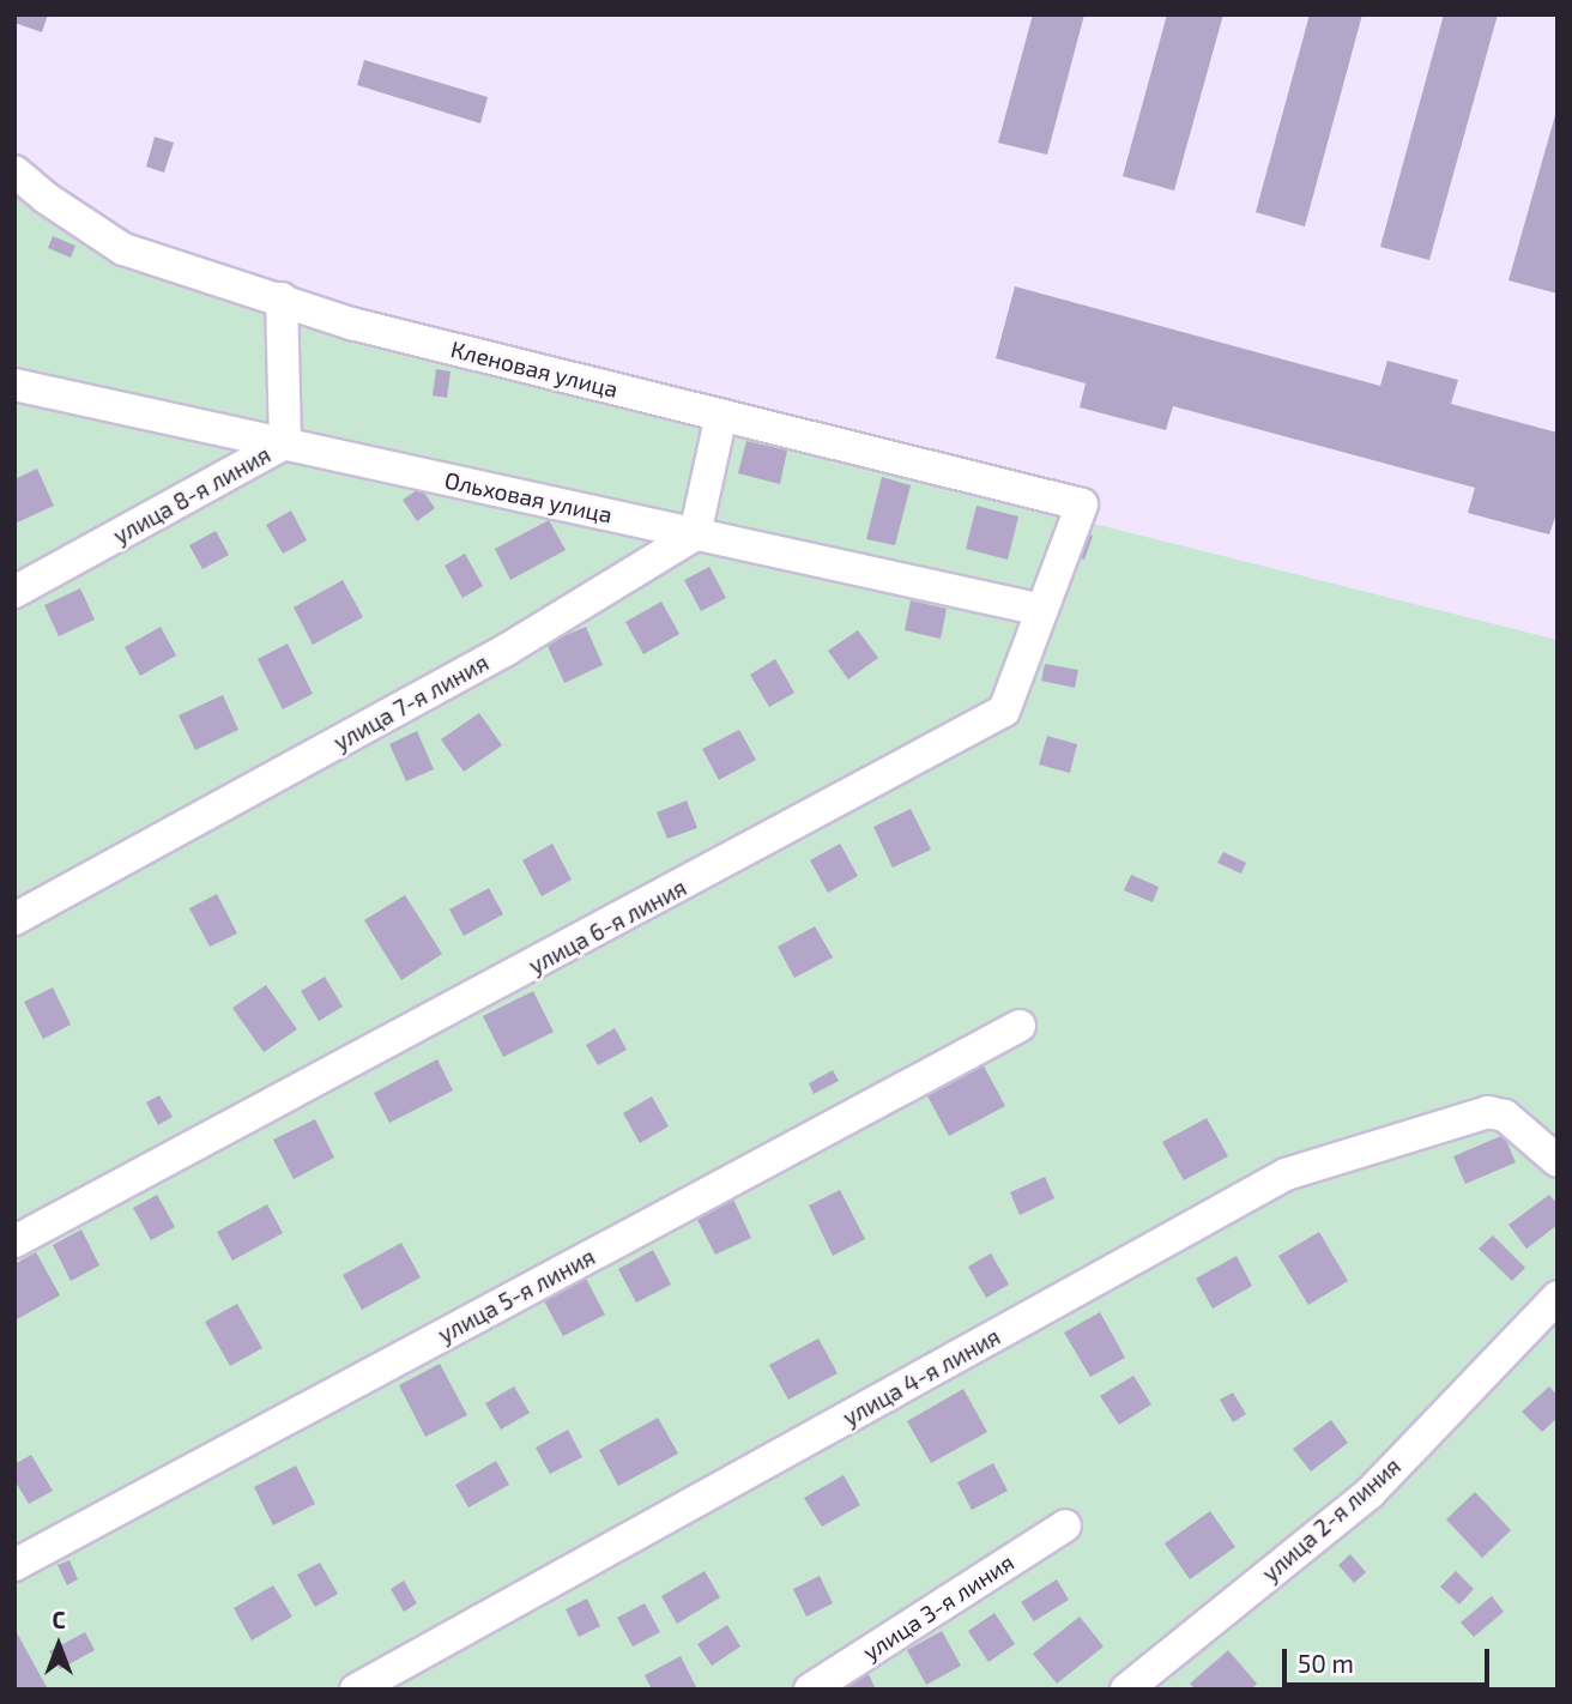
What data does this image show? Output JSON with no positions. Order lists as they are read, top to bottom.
{
  "streets": {
    "street": [
      "Кленовая улица",
      "улица 8-я линия",
      "Ольховая улица",
      "улица 7-я линия",
      "улица 6-я линия",
      "улица 5-я линия",
      "улица 4-я линия",
      "улица 2-я линия",
      "улица 3-я линия"
    ]
  },
  "crossings": [
    ["Кленовая улица", "улица 8-я линия"],
    ["Кленовая улица", "улица 6-я линия"],
    ["улица 8-я линия", "Ольховая улица"],
    ["Ольховая улица", "улица 7-я линия"],
    ["Ольховая улица", "улица 6-я линия"]
  ],
  "scale_bar": "50 m",
  "north": "top"
}
